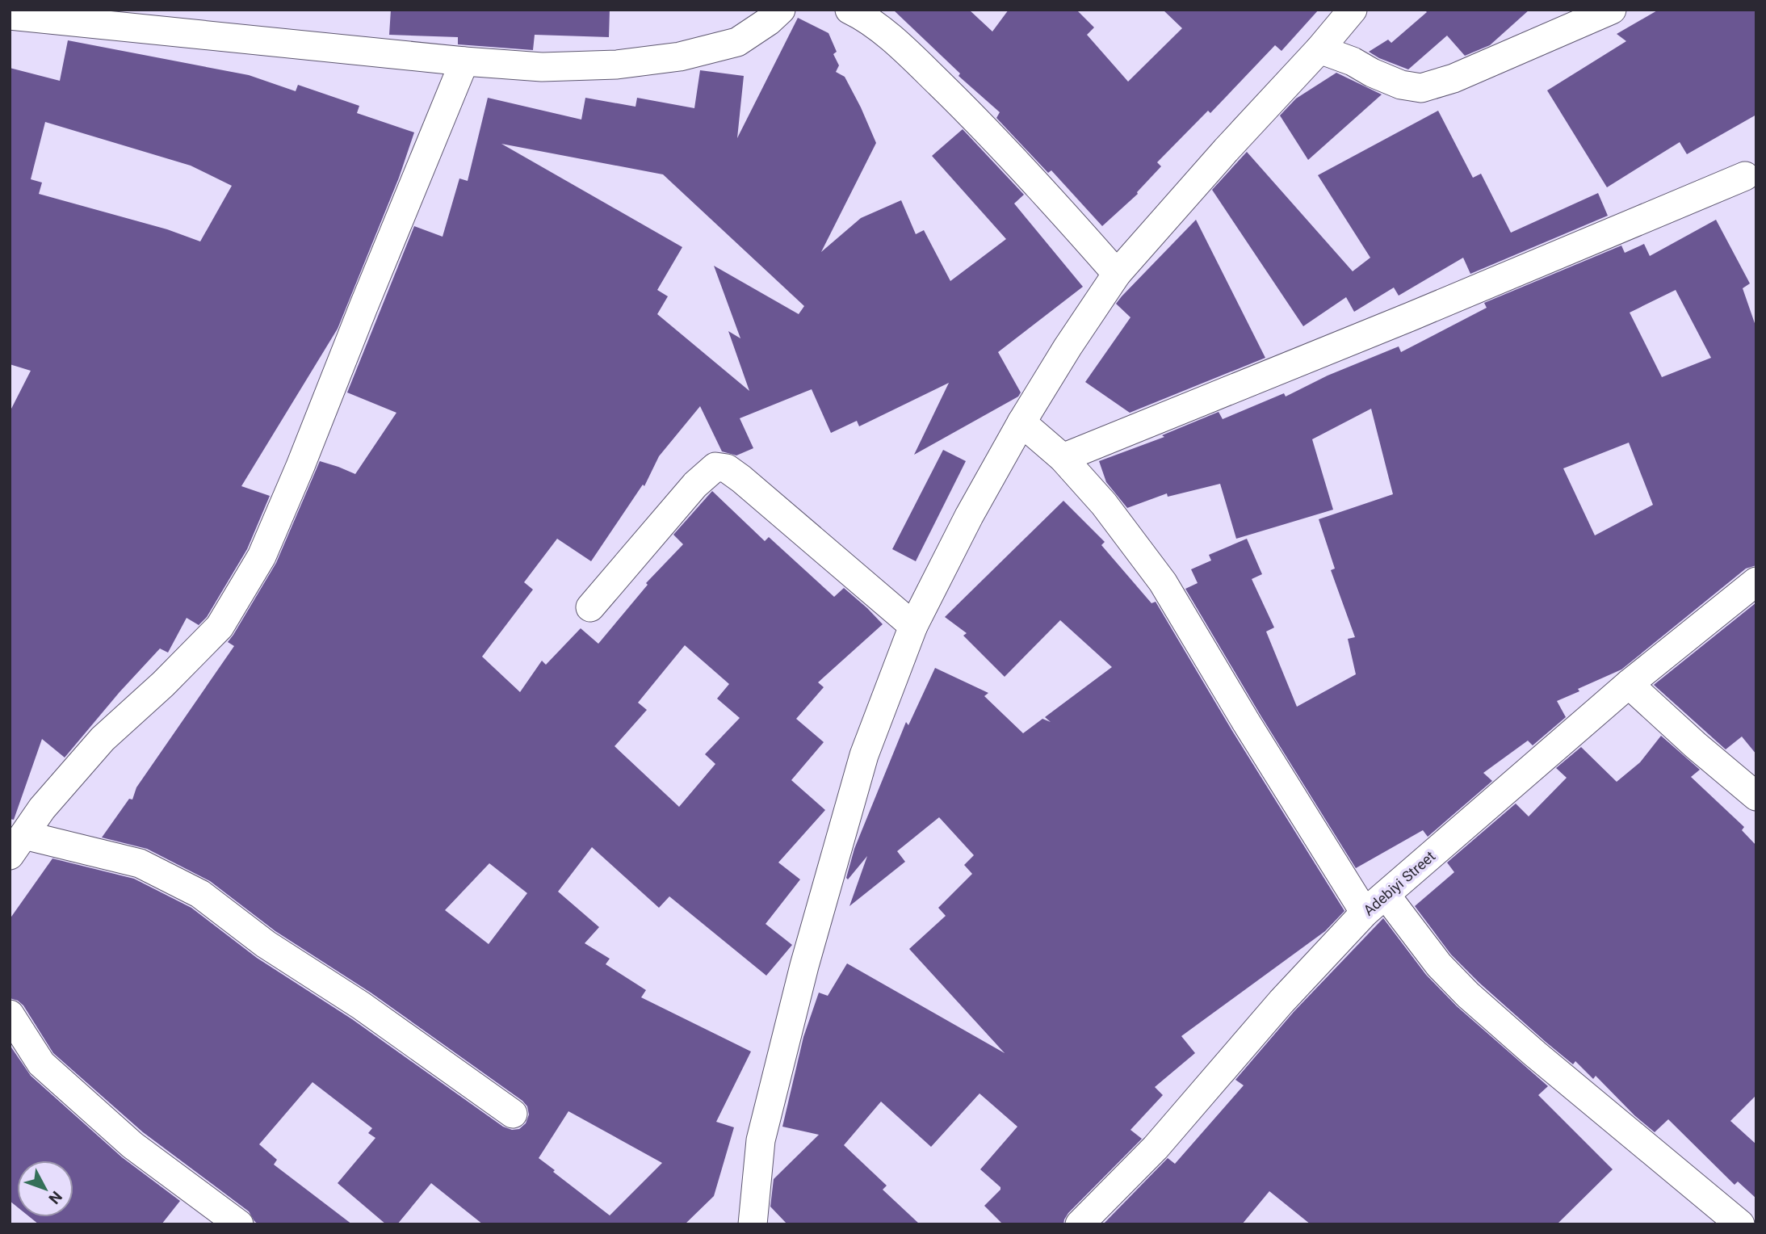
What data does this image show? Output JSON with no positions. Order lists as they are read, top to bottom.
{
  "streets": {
    "street": ["Adebiyi Street"]
  },
  "north": "bottom right"
}
